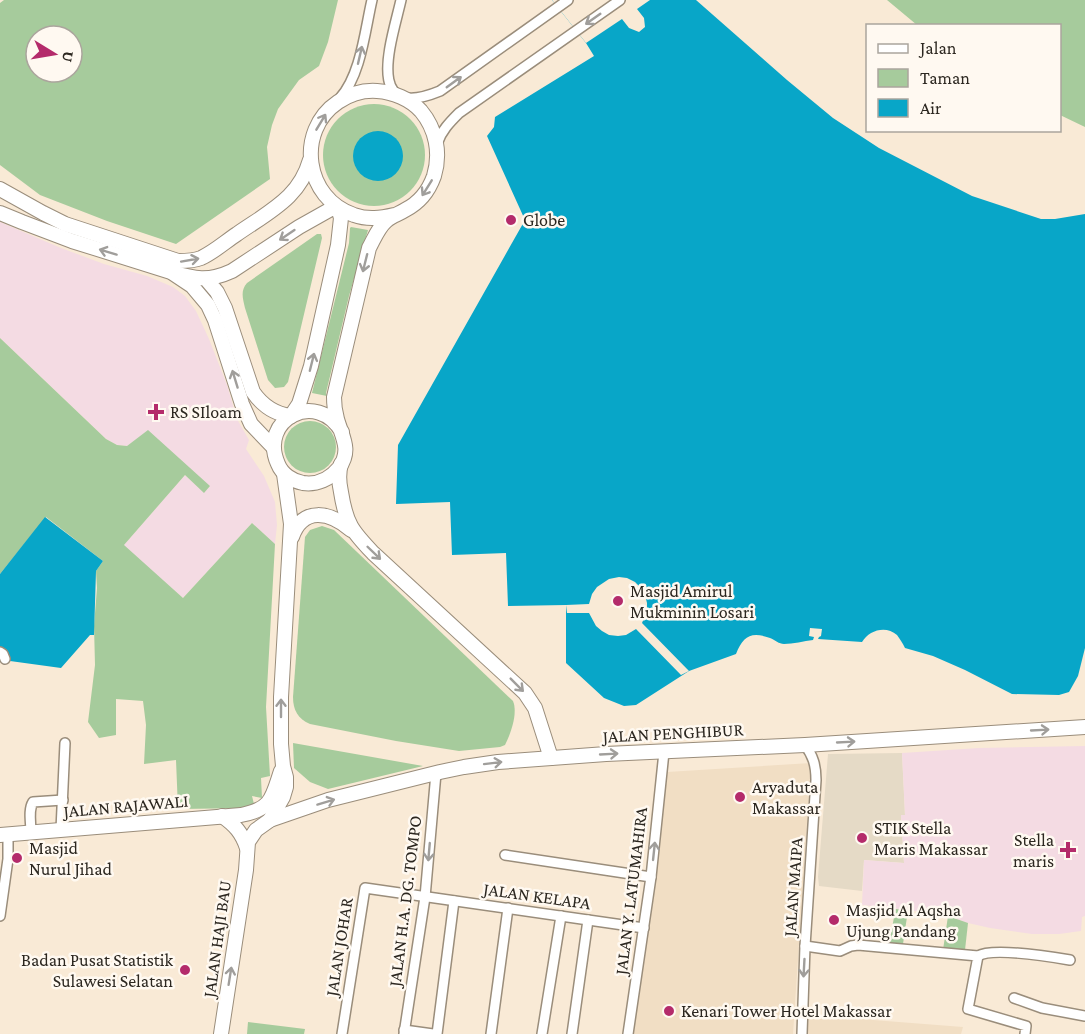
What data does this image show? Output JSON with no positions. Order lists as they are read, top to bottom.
{
  "streets": {
    "main road": ["JALAN PENGHIBUR", "JALAN RAJAWALI", "JALAN HAJI BAU"],
    "street": [
      "JALAN MAIPA",
      "JALAN Y. LATUMAHIRA",
      "JALAN KELAPA",
      "JALAN H.A. DG. TOMPO",
      "JALAN JOHAR"
    ]
  },
  "crossings": [
    ["JALAN PENGHIBUR", "JALAN MAIPA"],
    ["JALAN PENGHIBUR", "JALAN Y. LATUMAHIRA"],
    ["JALAN PENGHIBUR", "JALAN H.A. DG. TOMPO"],
    ["JALAN PENGHIBUR", "JALAN HAJI BAU"],
    ["JALAN Y. LATUMAHIRA", "JALAN KELAPA"],
    ["JALAN KELAPA", "JALAN H.A. DG. TOMPO"],
    ["JALAN KELAPA", "JALAN JOHAR"],
    ["JALAN H.A. DG. TOMPO", "JALAN JOHAR"]
  ],
  "one_way": [
    "JALAN PENGHIBUR",
    "JALAN Y. LATUMAHIRA",
    "JALAN H.A. DG. TOMPO",
    "JALAN HAJI BAU"
  ],
  "places": {
    "other": [
      "Globe",
      "Masjid Amirul Mukminin Losari",
      "Aryaduta Makassar",
      "STIK Stella Maris Makassar",
      "Masjid Nurul Jihad",
      "Masjid Al Aqsha Ujung Pandang",
      "Badan Pusat Statistik Sulawesi Selatan",
      "Kenari Tower Hotel Makassar"
    ],
    "health": ["RS SIloam", "Stella maris"]
  },
  "legend": ["Jalan", "Taman", "Air"],
  "north": "right"
}
